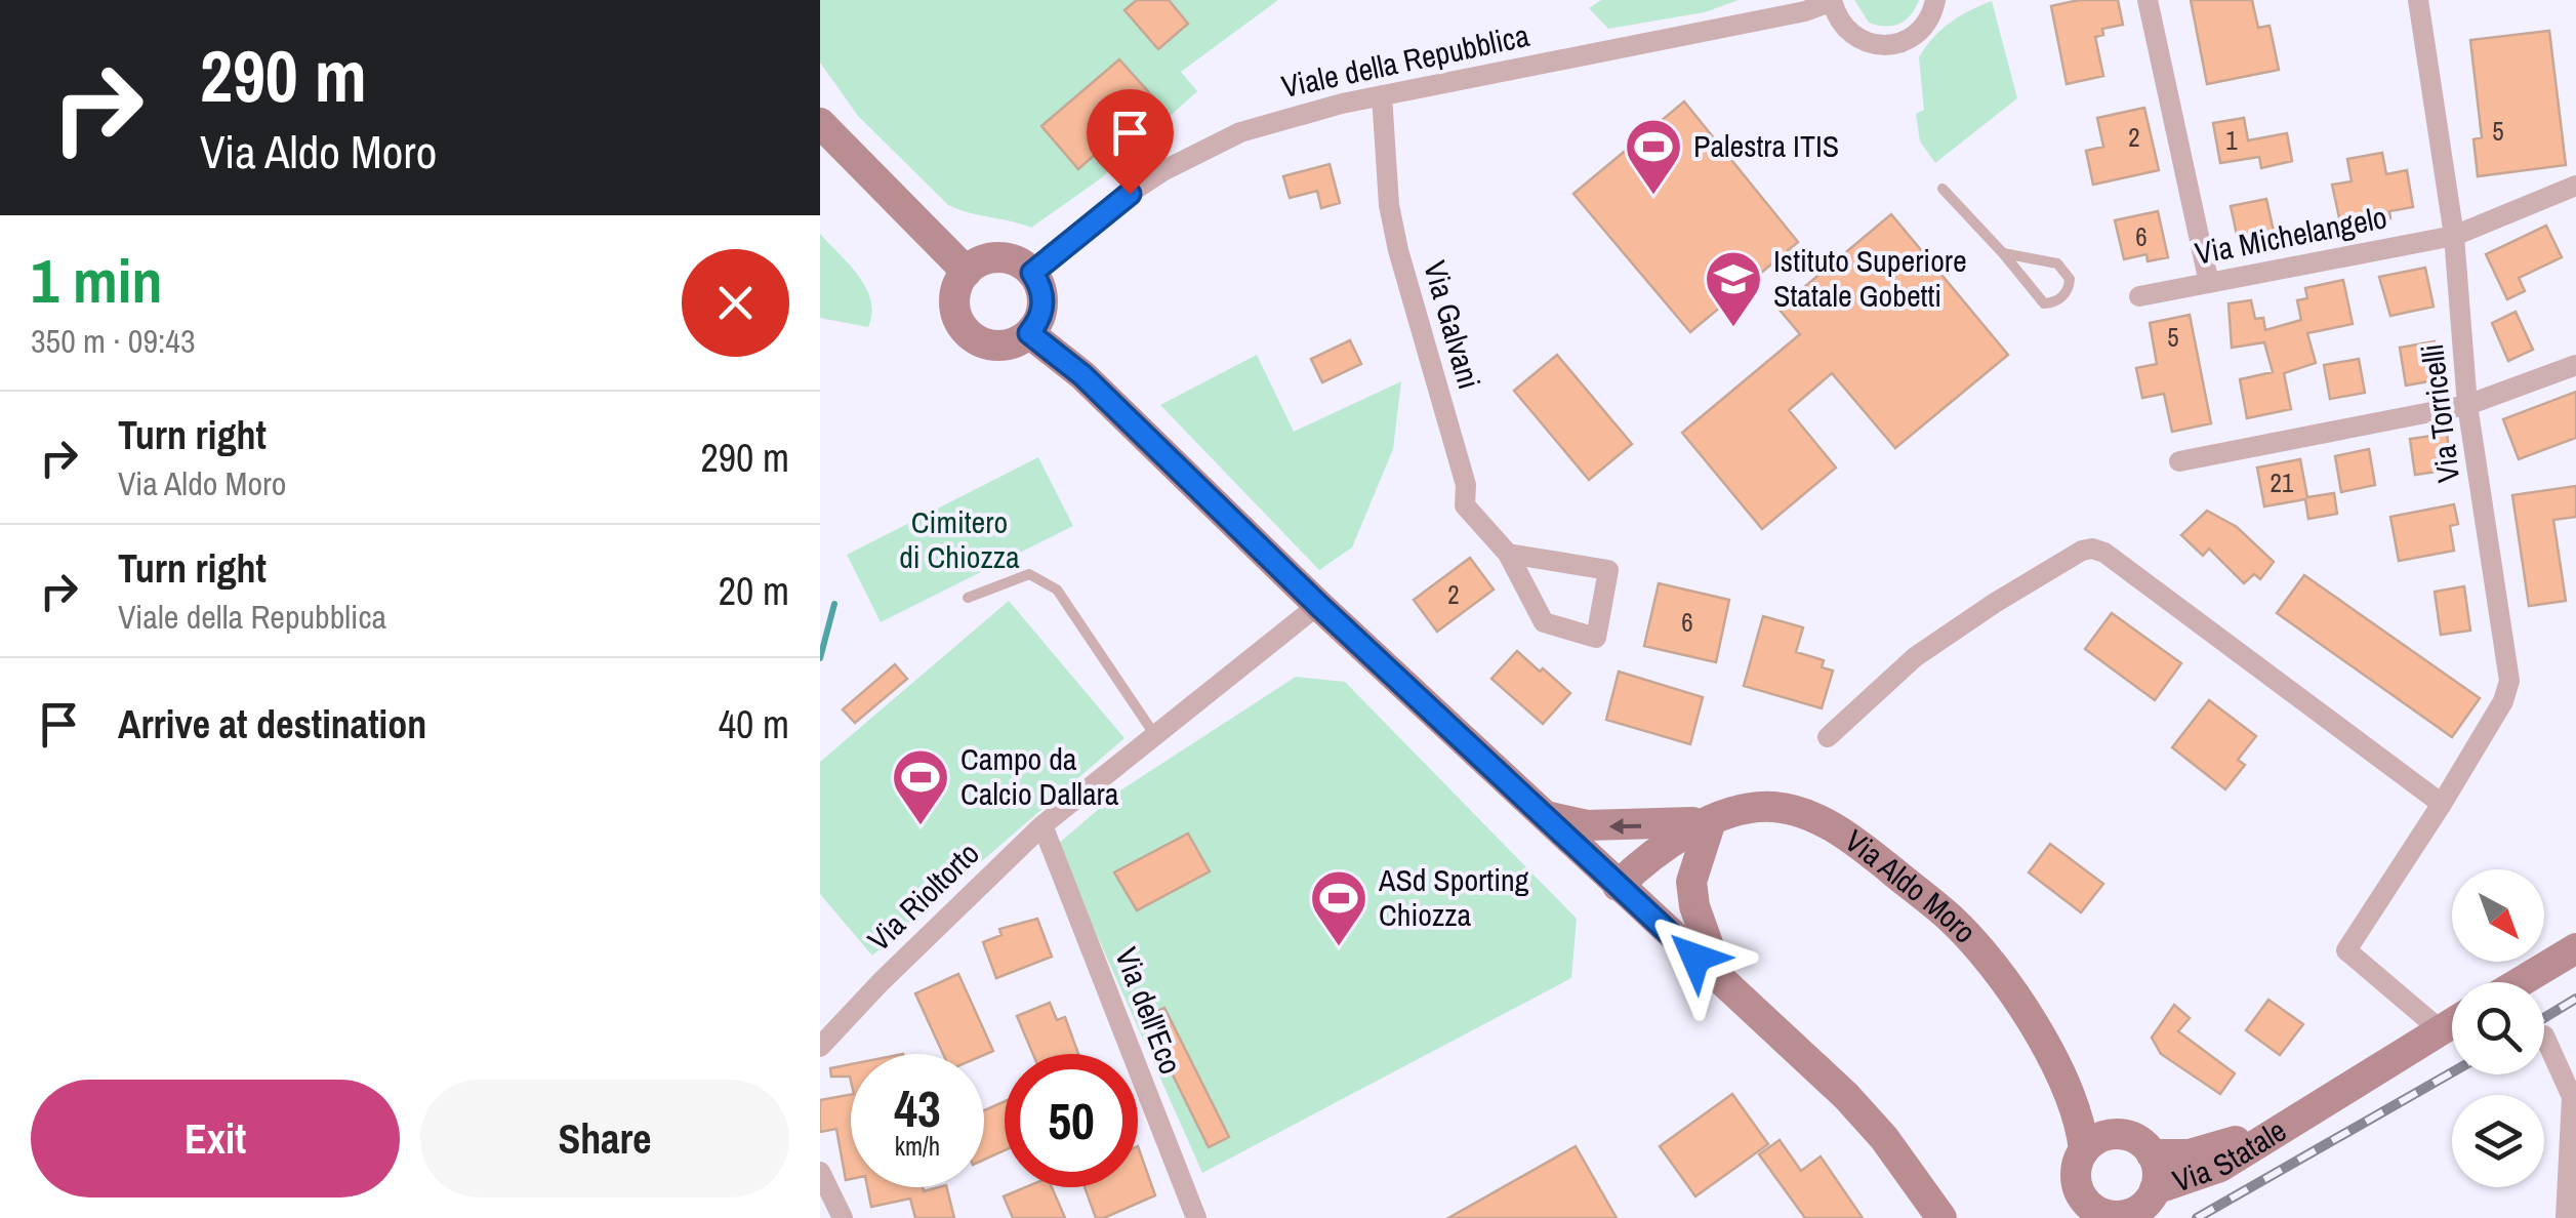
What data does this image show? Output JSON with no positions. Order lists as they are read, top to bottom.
{
  "streets": {
    "main road": ["Via Aldo Moro", "Via Statale"],
    "street": [
      "Viale della Repubblica",
      "Via Michelangelo",
      "Via Galvani",
      "Via Torricelli",
      "Via Rioltorto",
      "Via dell'Eco"
    ]
  },
  "crossings": [
    ["Viale della Repubblica", "Via Galvani"],
    ["Via Michelangelo", "Via Torricelli"],
    ["Via Torricelli", "Via Statale"],
    ["Via Aldo Moro", "Via Statale"],
    ["Via Rioltorto", "Via dell'Eco"]
  ],
  "parks": ["Cimitero di Chiozza"],
  "places": {
    "sports": ["Palestra ITIS", "Campo da Calcio Dallara", "ASd Sporting Chiozza"],
    "school or university": ["Istituto Superiore Statale Gobetti"]
  },
  "house_numbers": [
    "5",
    "2",
    "1",
    "6",
    "5",
    "21",
    "2",
    "6"
  ],
  "north": "bottom right",
  "page": {
    "turn": ["290 m", "Via Aldo Moro"],
    "heading": ["1 min", "350 m · 09:43"],
    "list": [
      {
        "name": "Turn right",
        "note": "Via Aldo Moro",
        "value": "290 m"
      },
      {
        "name": "Turn right",
        "note": "Viale della Repubblica",
        "value": "20 m"
      },
      {
        "name": "Arrive at destination",
        "value": "40 m"
      }
    ],
    "speed": "43 km/h",
    "limit": "50",
    "buttons": ["Exit", "Share"]
  }
}
